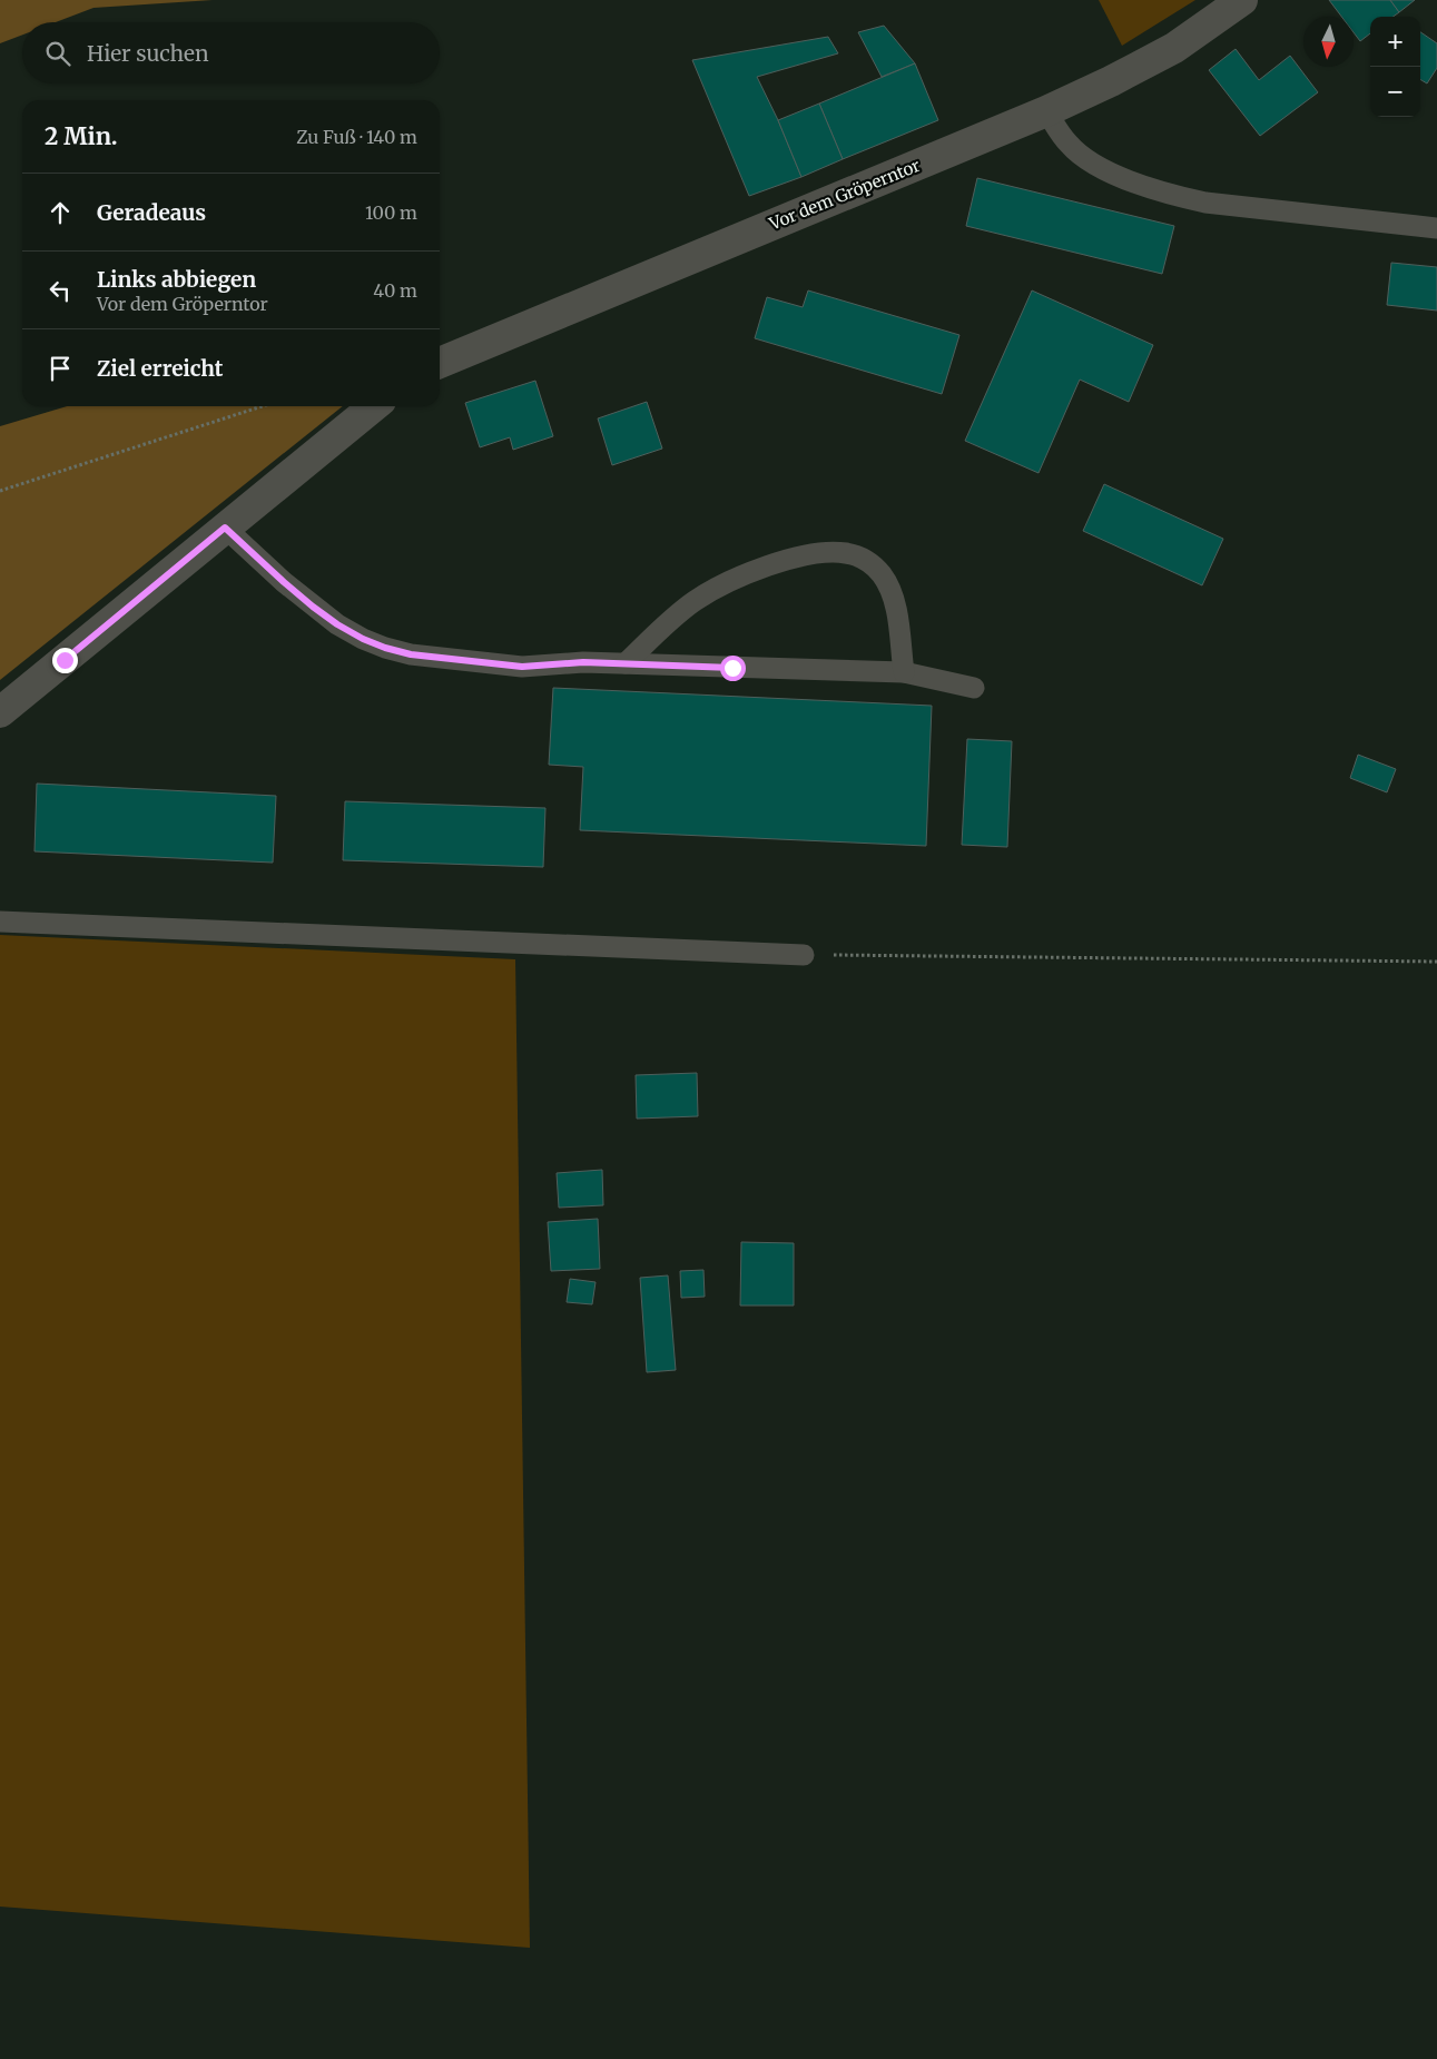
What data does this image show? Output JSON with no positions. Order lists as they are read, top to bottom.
{
  "streets": {
    "street": ["Vor dem Gröperntor"]
  },
  "north": "bottom",
  "page": {
    "map_buttons": ["+", "−"],
    "search": "Hier suchen",
    "heading": ["2 Min.", "Zu Fuß · 140 m"],
    "list": [
      ["Geradeaus", "100 m"],
      ["Links abbiegen", "Vor dem Gröperntor", "40 m"],
      "Ziel erreicht"
    ]
  }
}
